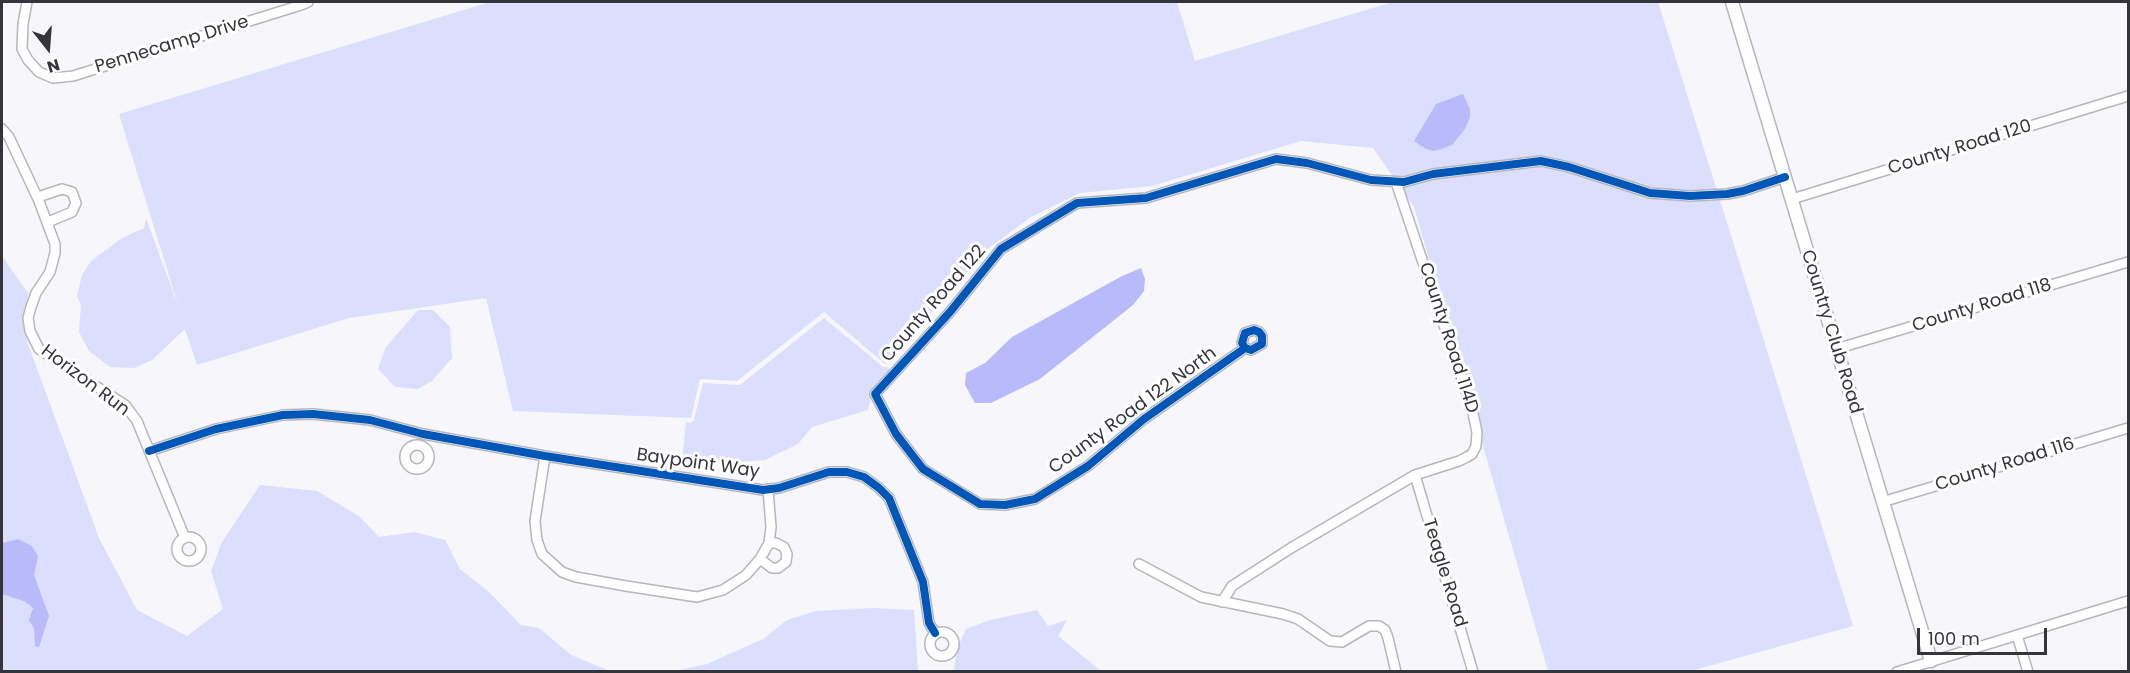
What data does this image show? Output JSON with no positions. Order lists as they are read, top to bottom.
{
  "streets": {
    "street": [
      "Pennecamp Drive",
      "County Road 120",
      "County Road 122",
      "County Road 118",
      "Country Club Road",
      "County Road 114D",
      "Horizon Run",
      "County Road 122 North",
      "Baypoint Way",
      "County Road 116",
      "Teagle Road"
    ]
  },
  "crossings": [
    ["County Road 120", "Country Club Road"],
    ["County Road 122", "Country Club Road"],
    ["County Road 122", "County Road 114D"],
    ["County Road 122", "County Road 122 North"],
    ["County Road 118", "Country Club Road"],
    ["Country Club Road", "County Road 116"],
    ["County Road 114D", "Teagle Road"],
    ["Horizon Run", "Baypoint Way"]
  ],
  "scale_bar": "100 m",
  "north": "bottom"
}
